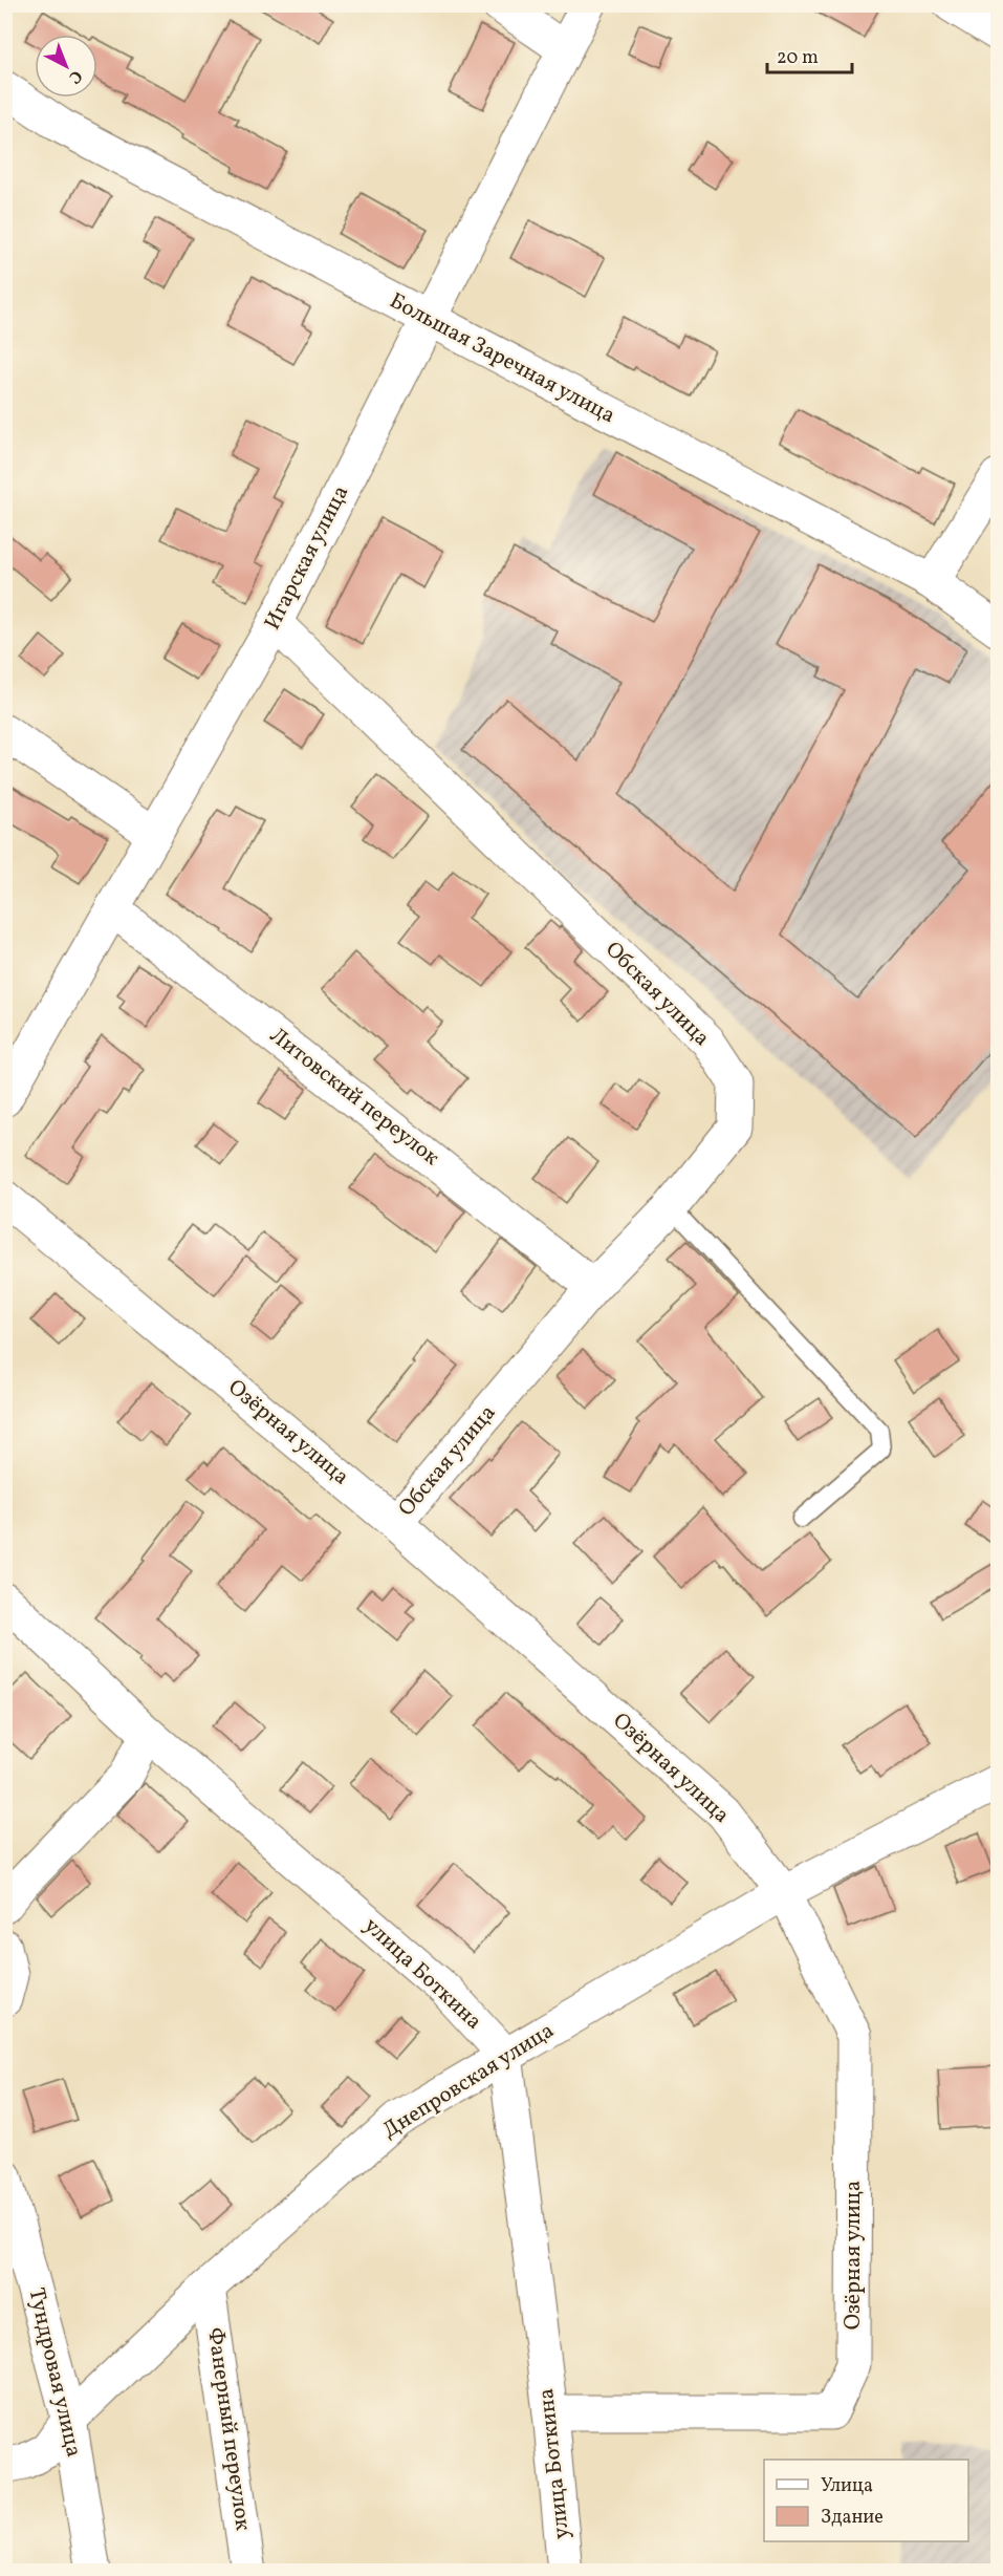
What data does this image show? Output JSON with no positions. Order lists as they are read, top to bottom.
{
  "streets": {
    "street": [
      "Большая Заречная улица",
      "Игарская улица",
      "Обская улица",
      "Литовский переулок",
      "Озёрная улица",
      "улица Боткина",
      "Днепровская улица",
      "Тундровая улица",
      "Фанерный переулок"
    ]
  },
  "crossings": [
    ["Большая Заречная улица", "Игарская улица"],
    ["Игарская улица", "Обская улица"],
    ["Игарская улица", "Литовский переулок"],
    ["Обская улица", "Литовский переулок"],
    ["Обская улица", "Озёрная улица"],
    ["Озёрная улица", "улица Боткина"],
    ["Озёрная улица", "Днепровская улица"],
    ["улица Боткина", "Днепровская улица"],
    ["Днепровская улица", "Тундровая улица"],
    ["Днепровская улица", "Фанерный переулок"]
  ],
  "legend": ["Улица", "Здание"],
  "scale_bar": "20 m",
  "north": "bottom right"
}
